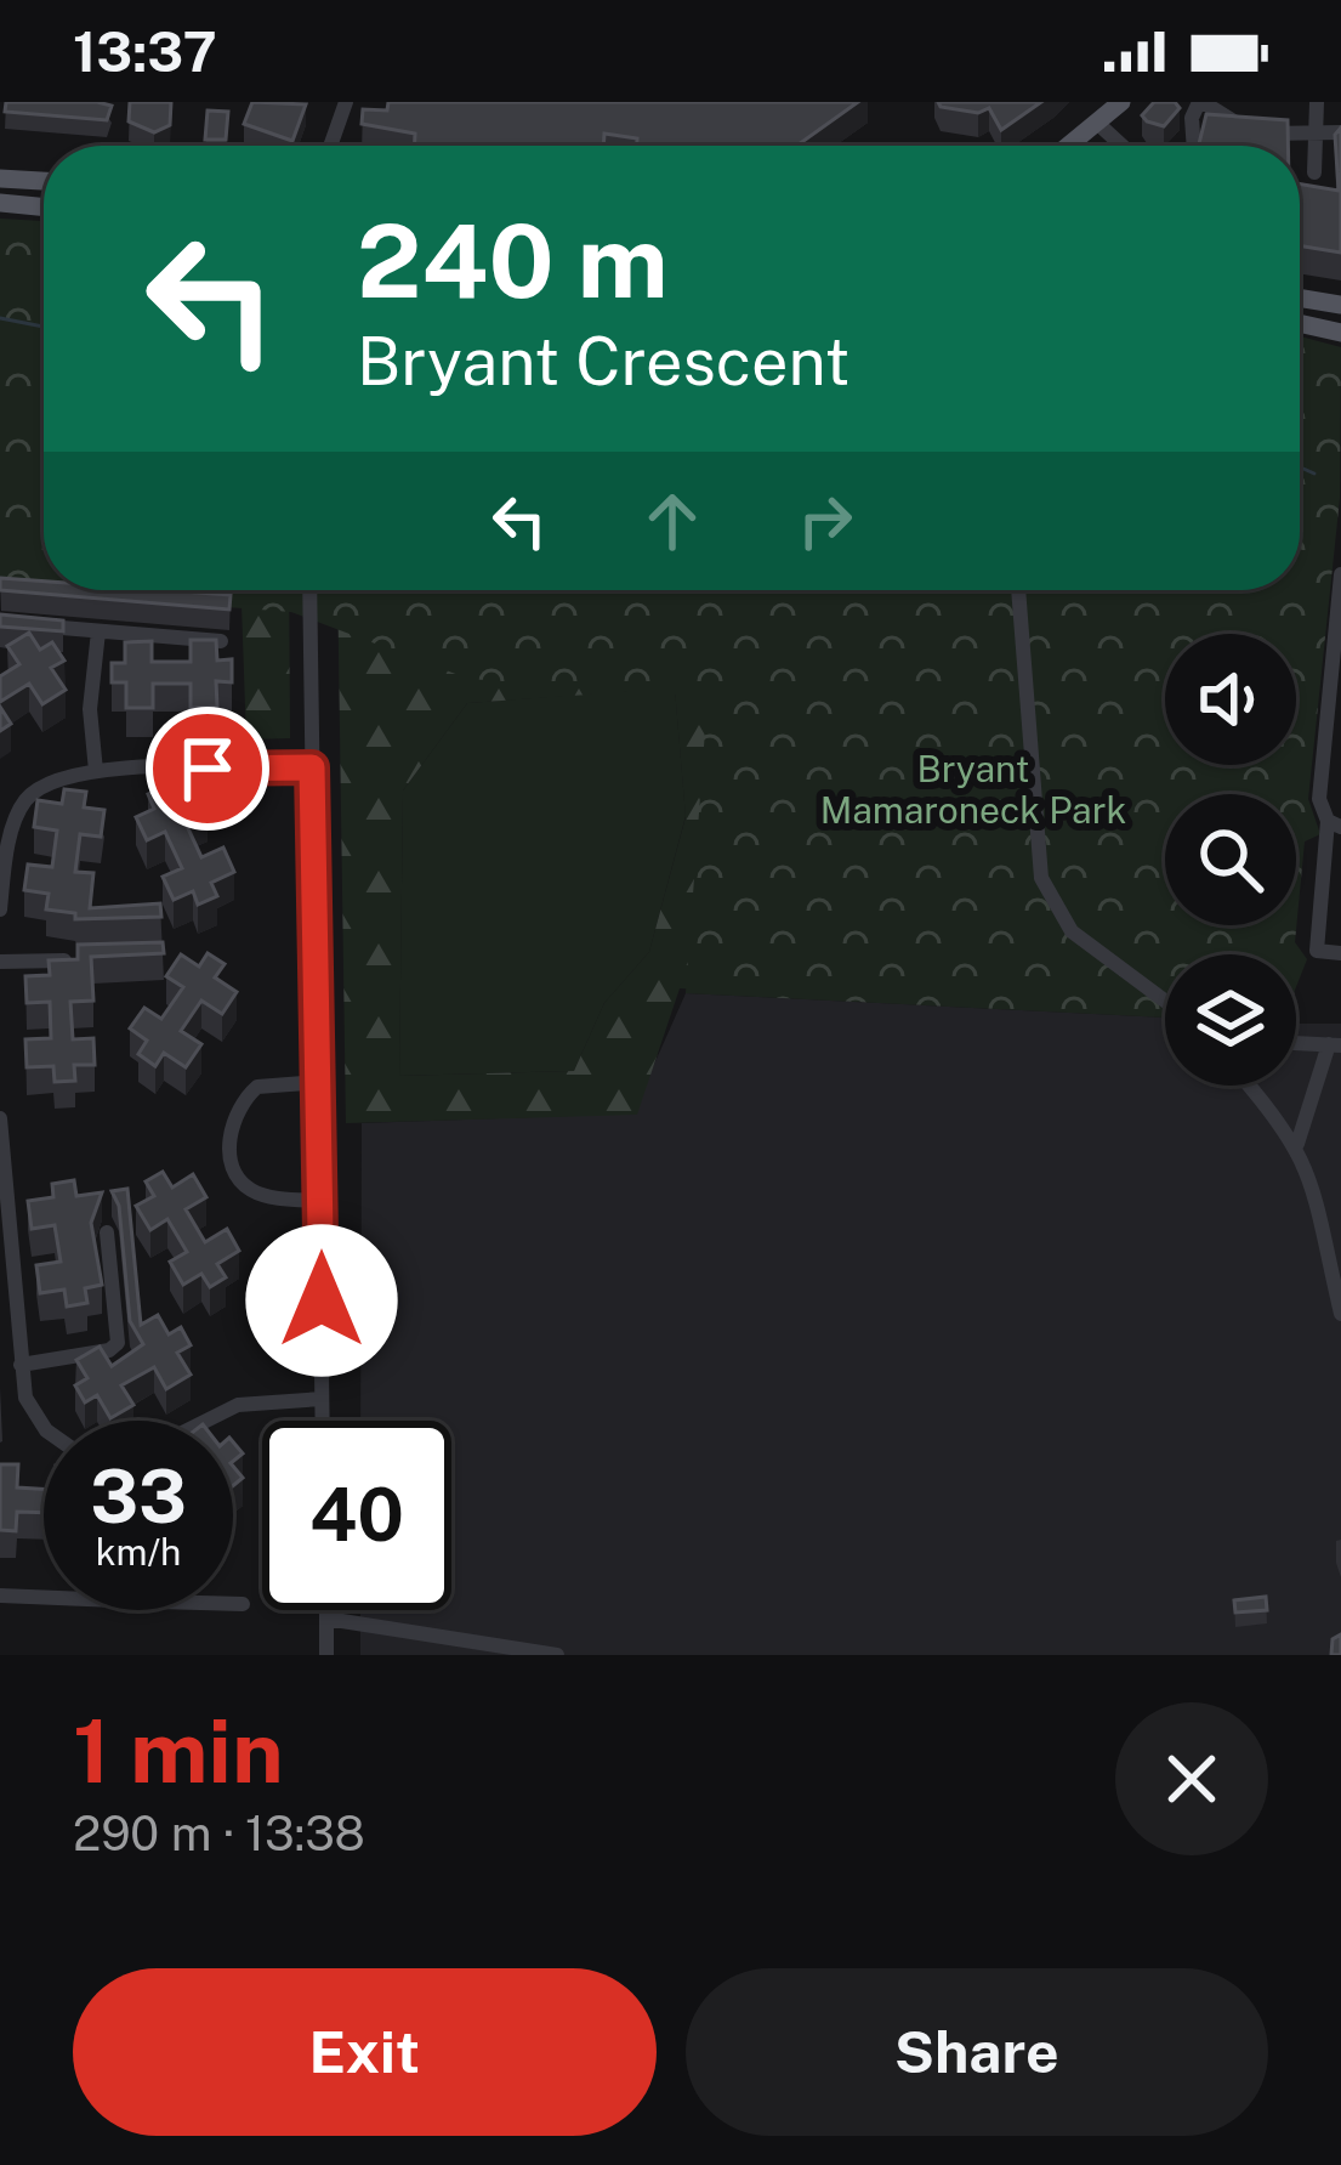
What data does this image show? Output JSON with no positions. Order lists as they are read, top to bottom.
{
  "parks": ["Bryant Mamaroneck Park"],
  "page": {
    "status": "13:37",
    "turn": ["240 m", "Bryant Crescent"],
    "speed": "33 km/h",
    "limit": "40",
    "heading": ["1 min", "290 m · 13:38"],
    "buttons": ["Exit", "Share"]
  }
}
